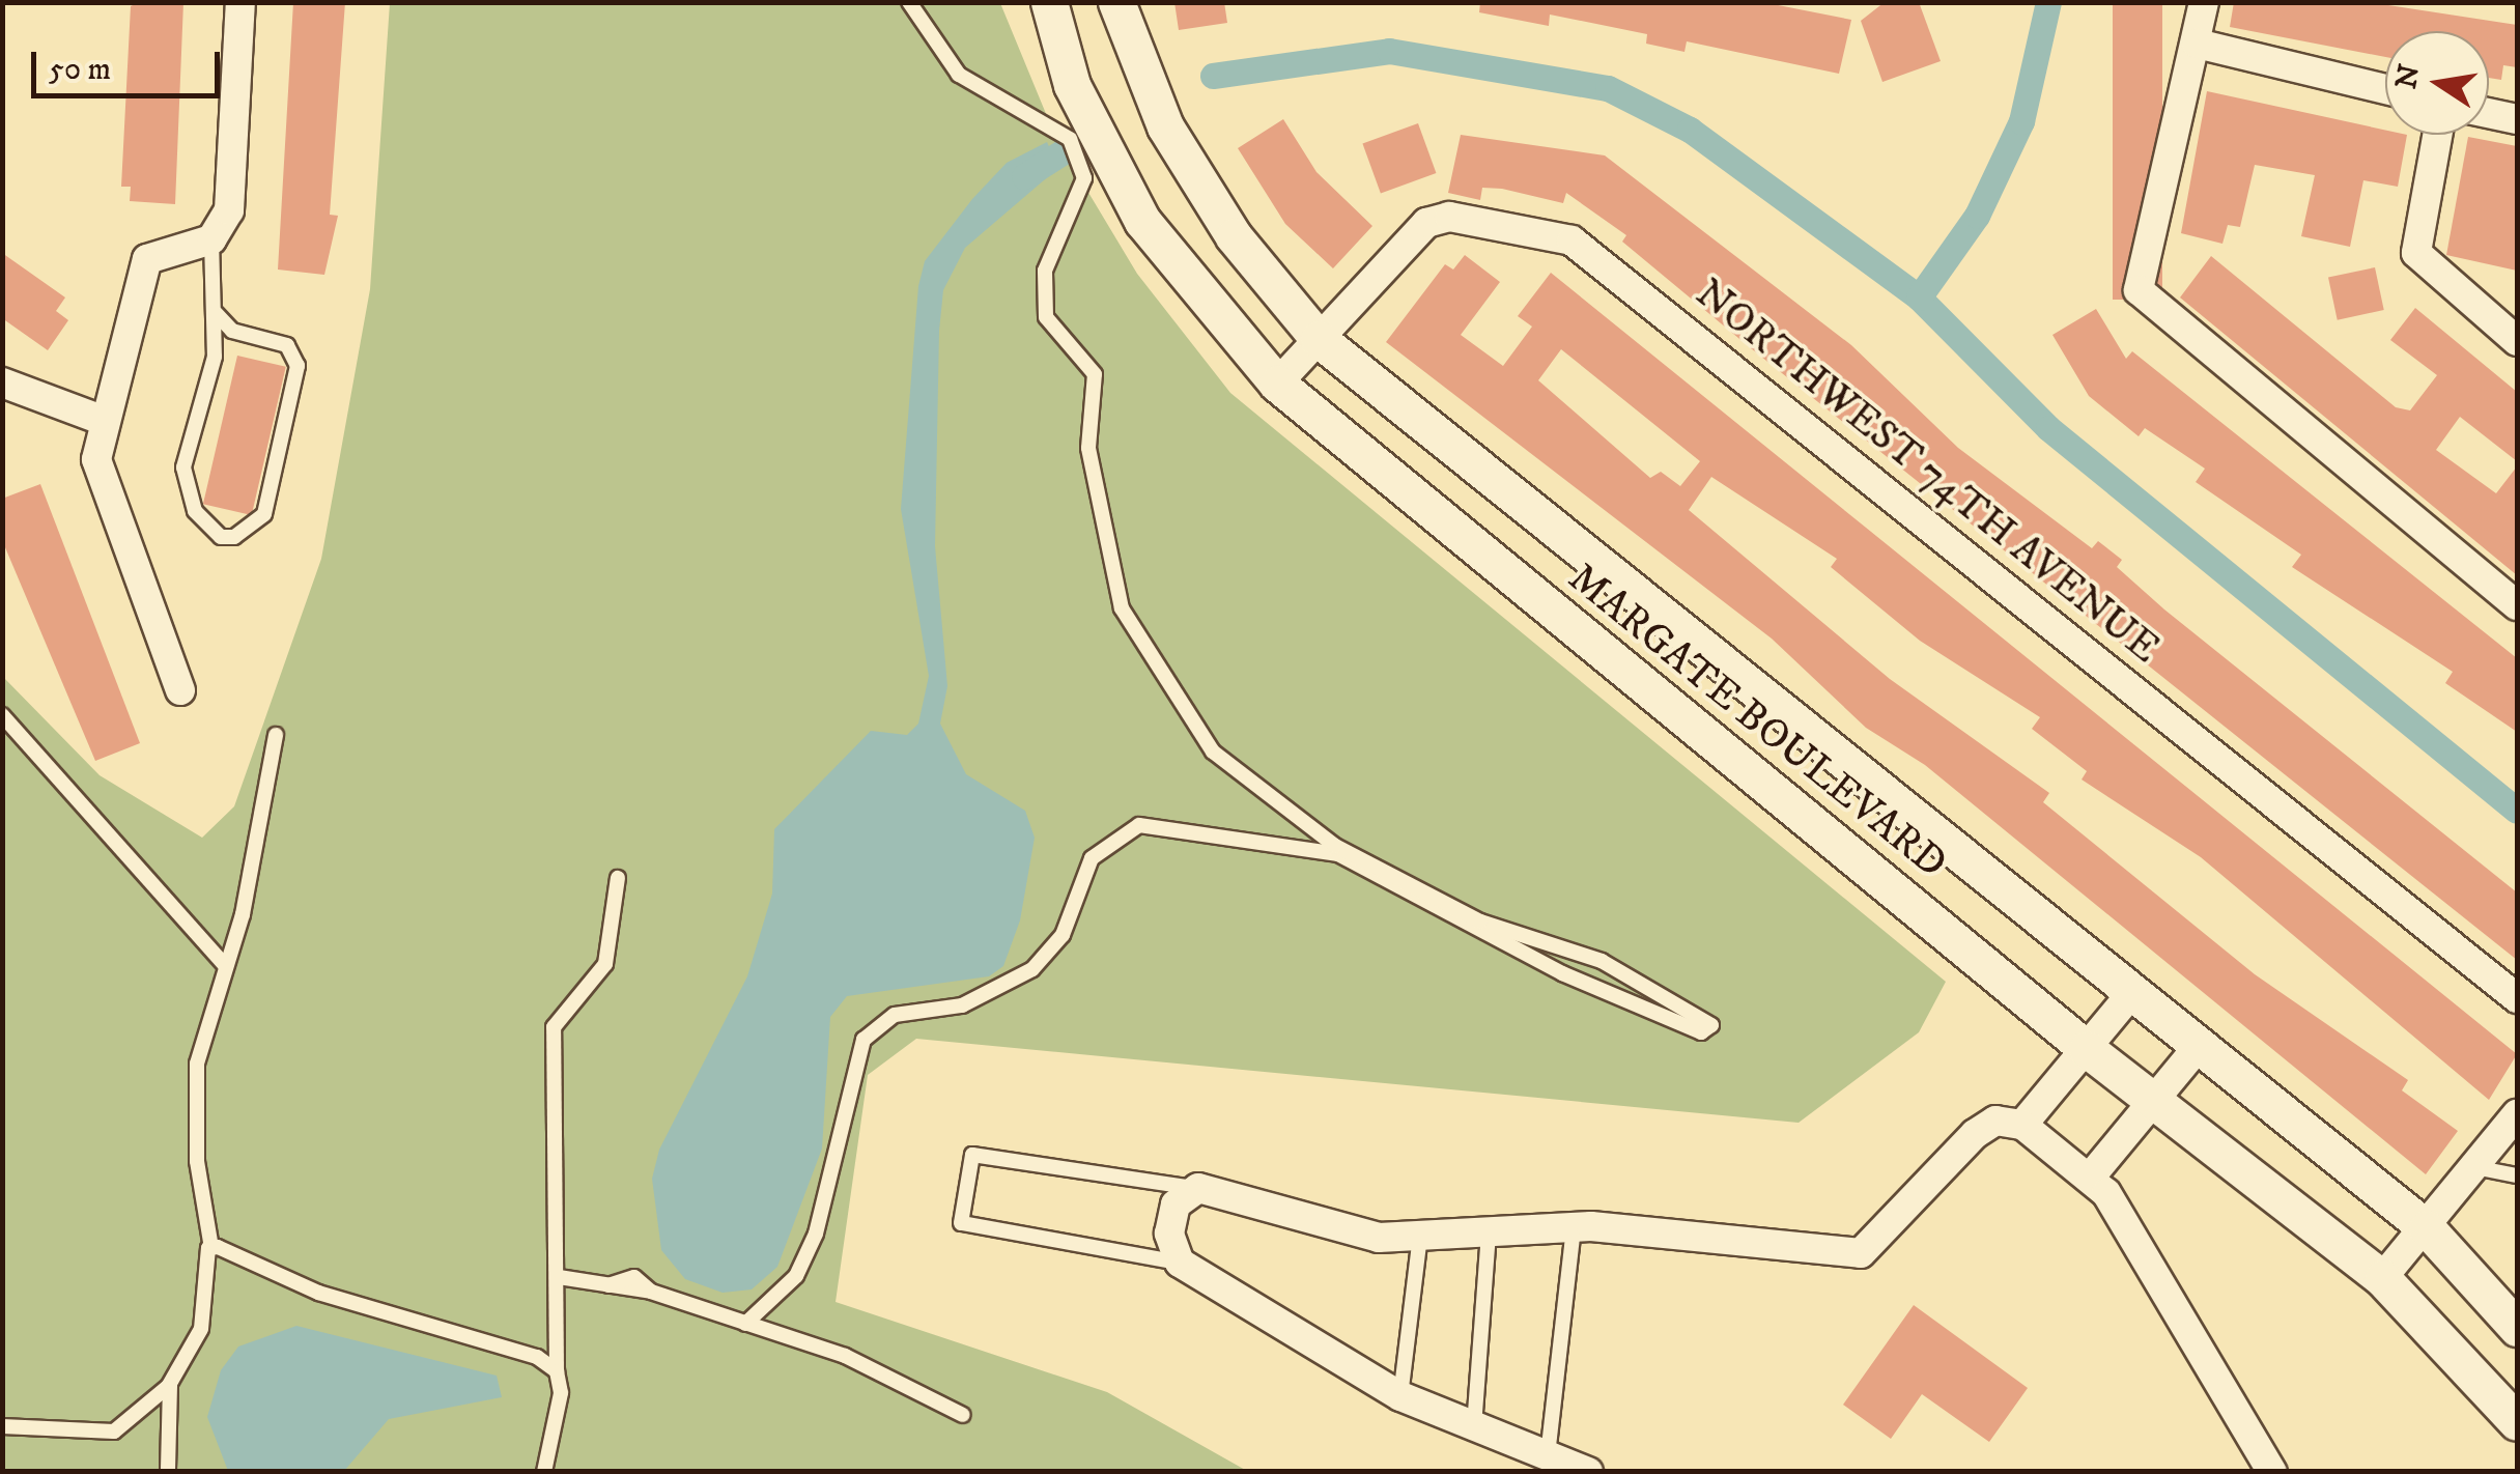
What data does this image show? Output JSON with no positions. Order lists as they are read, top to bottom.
{
  "streets": {
    "street": ["NORTHWEST 74TH AVENUE", "MARGATE BOULEVARD"]
  },
  "crossings": [
    ["NORTHWEST 74TH AVENUE", "MARGATE BOULEVARD"]
  ],
  "scale_bar": "50 m",
  "north": "left"
}
